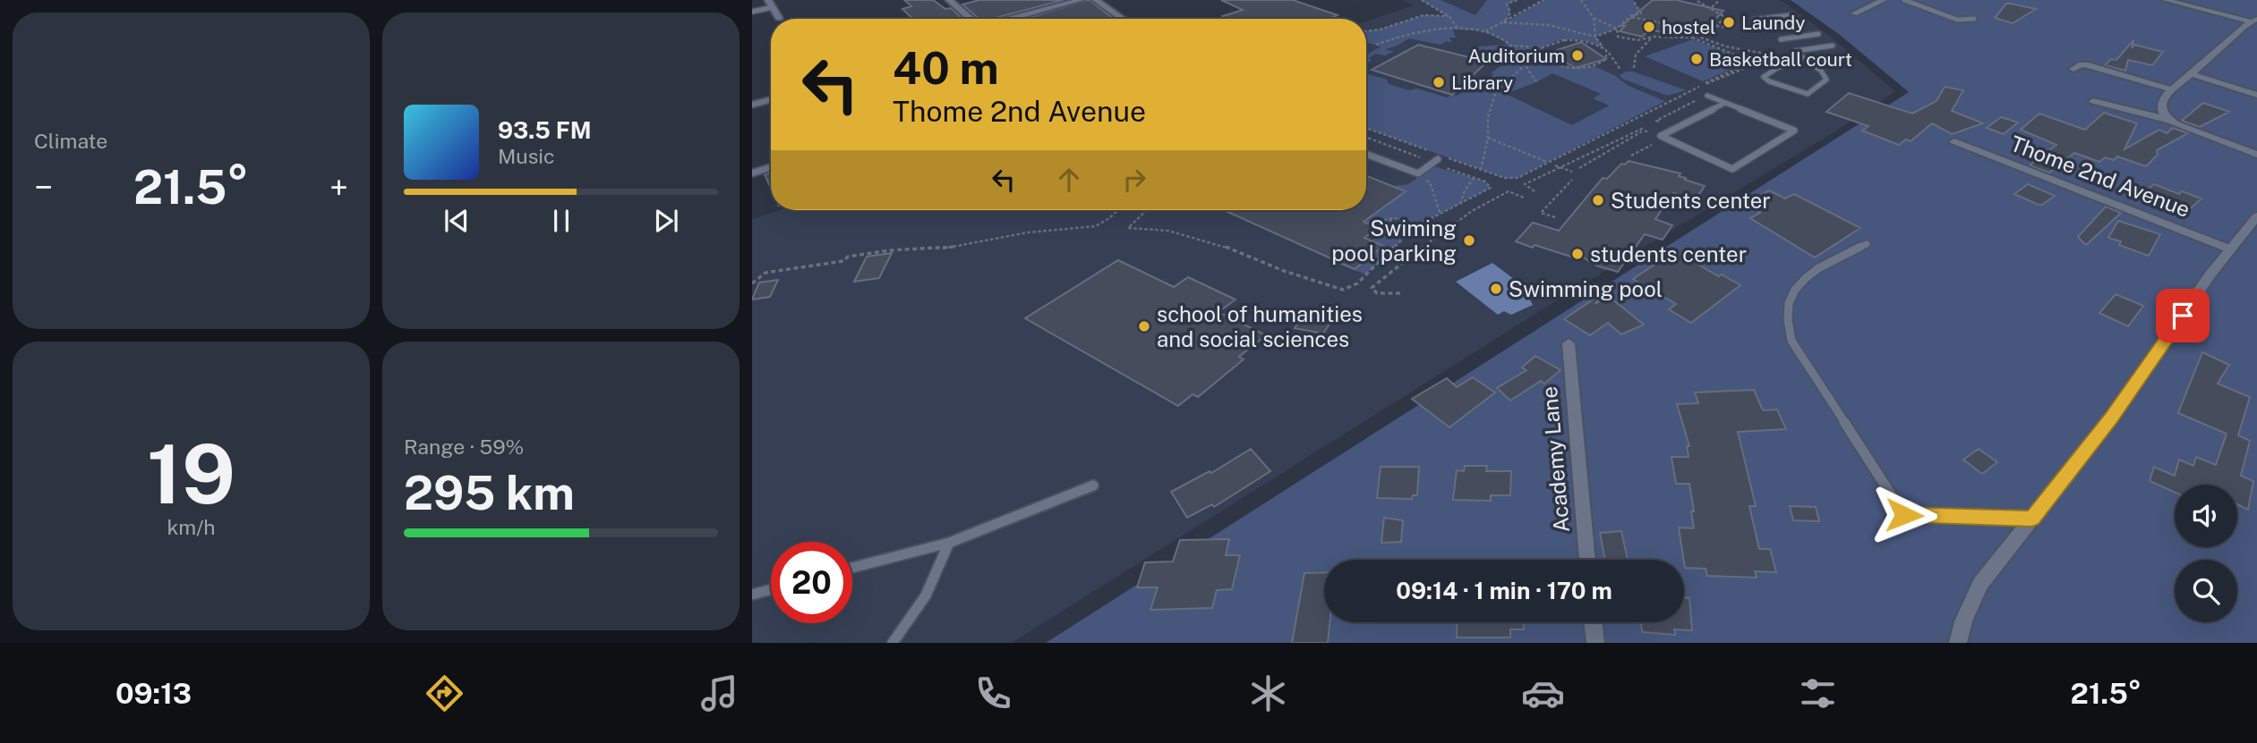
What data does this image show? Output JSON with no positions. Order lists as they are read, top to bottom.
{
  "streets": {
    "street": ["Thome 2nd Avenue", "Academy Lane"]
  },
  "places": [
    "Laundy",
    "hostel",
    "Auditorium",
    "Basketball court",
    "Library",
    "Students center",
    "Swiming pool parking",
    "students center",
    "Swimming pool",
    "school of humanities and social sciences"
  ],
  "page": {
    "tile": [
      "Climate",
      ["19", "km/h"],
      ["Range · 59%", "295 km"]
    ],
    "turn": ["40 m", "Thome 2nd Avenue"],
    "song": ["93.5 FM", "Music"],
    "heat": ["−", "21.5°", "+"],
    "limit": "20",
    "trip": "09:14 · 1 min · 170 m",
    "tabs": ["09:13", "21.5°"]
  }
}
